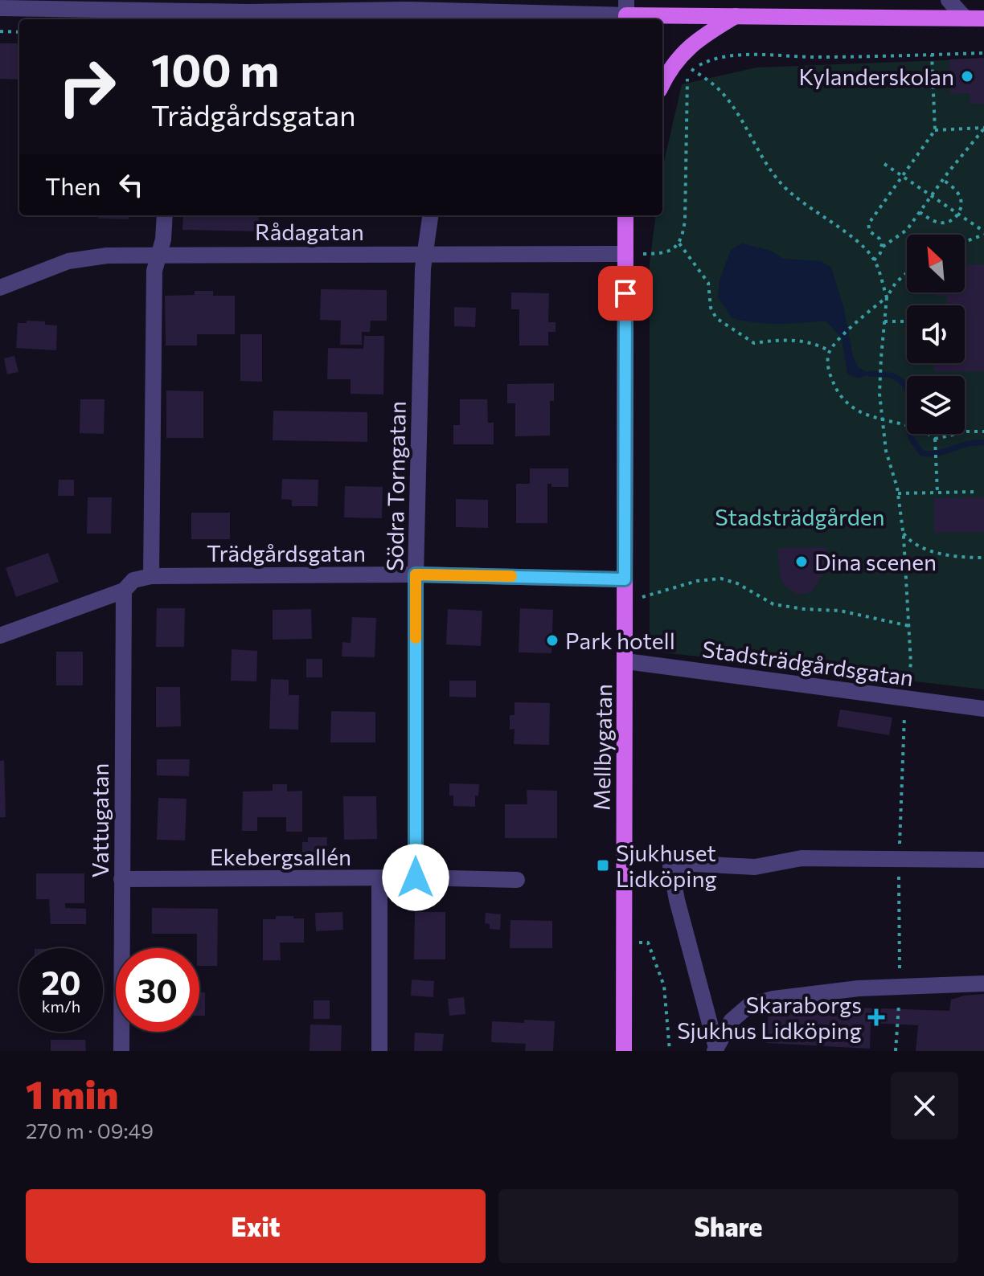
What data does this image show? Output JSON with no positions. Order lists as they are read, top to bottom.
{
  "streets": {
    "main road": ["Mellbygatan"],
    "street": [
      "Rådagatan",
      "Södra Torngatan",
      "Trädgårdsgatan",
      "Stadsträdgårdsgatan",
      "Vattugatan",
      "Ekebergsallén"
    ]
  },
  "crossings": [
    ["Rådagatan", "Södra Torngatan"],
    ["Rådagatan", "Mellbygatan"],
    ["Södra Torngatan", "Trädgårdsgatan"],
    ["Södra Torngatan", "Ekebergsallén"],
    ["Trädgårdsgatan", "Mellbygatan"],
    ["Trädgårdsgatan", "Vattugatan"],
    ["Stadsträdgårdsgatan", "Mellbygatan"],
    ["Vattugatan", "Ekebergsallén"]
  ],
  "parks": ["Stadsträdgården"],
  "places": {
    "other": ["Kylanderskolan", "Dina scenen", "Park hotell"],
    "transit": ["Sjukhuset Lidköping"],
    "health": ["Skaraborgs Sjukhus Lidköping"]
  },
  "north": "top left",
  "page": {
    "turn": ["100 m", "Trädgårdsgatan"],
    "then": "Then",
    "speed": "20 km/h",
    "limit": "30",
    "heading": ["1 min", "270 m · 09:49"],
    "buttons": ["Exit", "Share"]
  }
}
